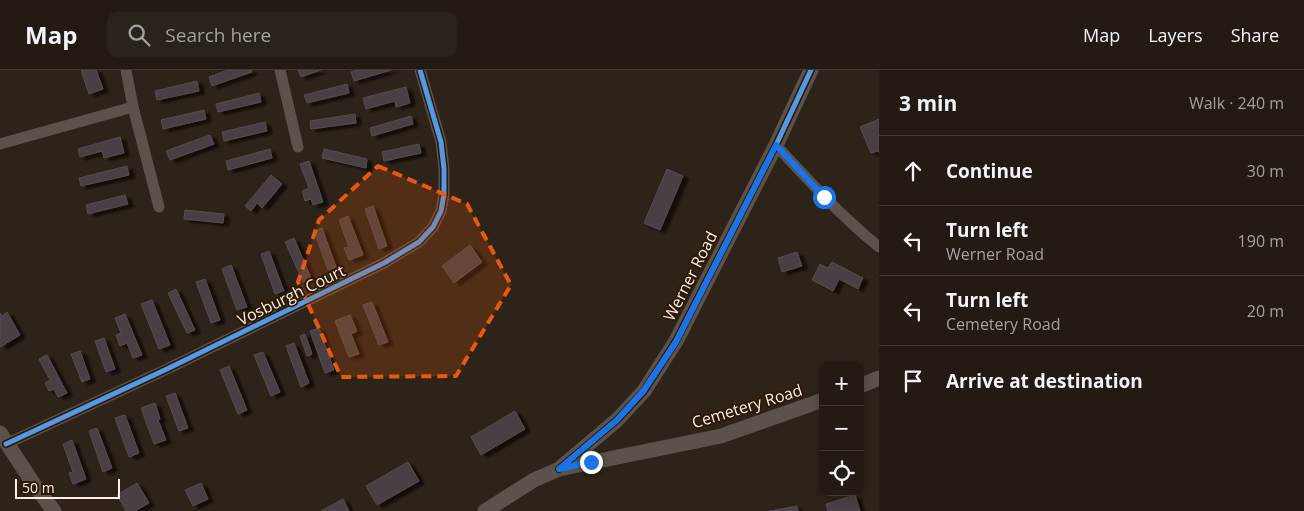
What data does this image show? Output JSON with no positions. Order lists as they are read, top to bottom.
{
  "streets": {
    "street": ["Werner Road", "Vosburgh Court", "Cemetery Road"]
  },
  "crossings": [
    ["Werner Road", "Cemetery Road"]
  ],
  "scale_bar": "50 m",
  "page": {
    "header": "Map",
    "search": "Search here",
    "nav": ["Map", "Layers", "Share"],
    "heading": ["3 min", "Walk · 240 m"],
    "list": [
      ["Continue", "30 m"],
      ["Turn left", "Werner Road", "190 m"],
      ["Turn left", "Cemetery Road", "20 m"],
      "Arrive at destination"
    ],
    "map_buttons": ["+", "−"],
    "scale": "50 m"
  }
}
